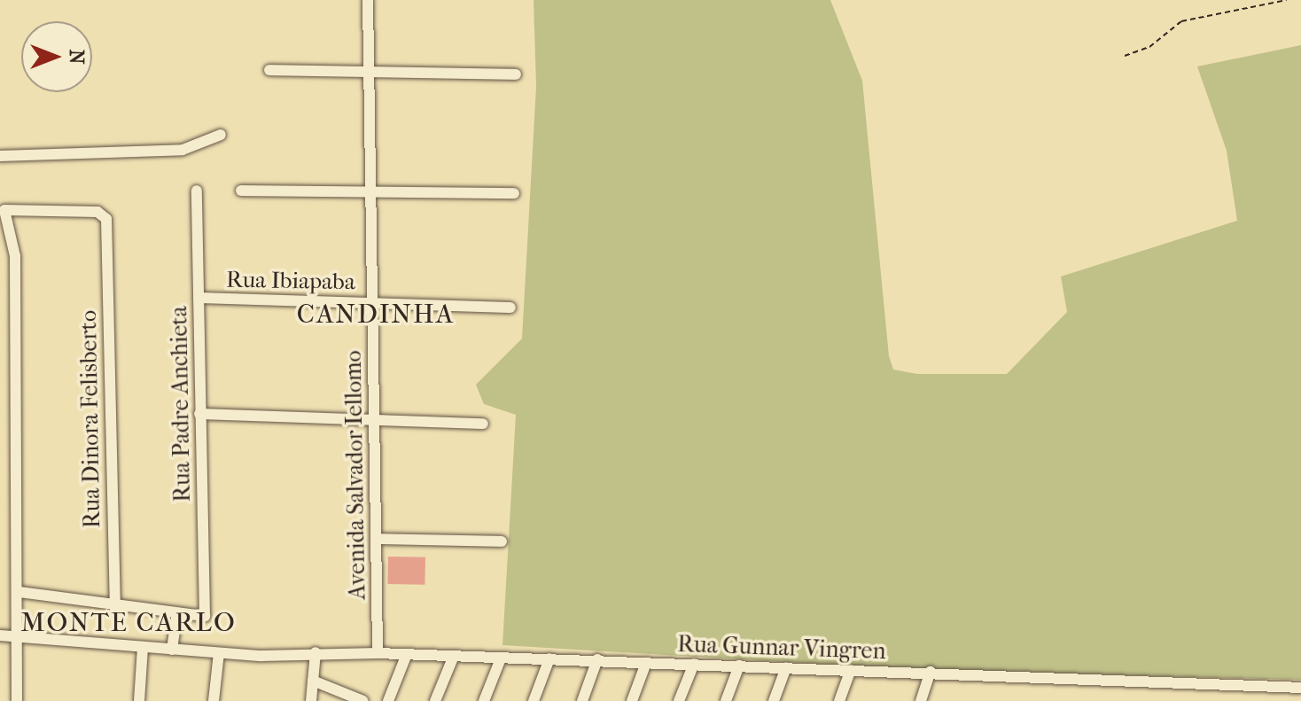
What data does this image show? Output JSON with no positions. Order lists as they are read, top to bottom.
{
  "streets": {
    "street": [
      "Rua Ibiapaba",
      "Rua Padre Anchieta",
      "Rua Dinora Felisberto",
      "Avenida Salvador Iellomo",
      "Rua Gunnar Vingren"
    ]
  },
  "crossings": [
    ["Rua Ibiapaba", "Rua Padre Anchieta"],
    ["Rua Ibiapaba", "Avenida Salvador Iellomo"],
    ["Avenida Salvador Iellomo", "Rua Gunnar Vingren"]
  ],
  "districts": ["CANDINHA", "MONTE CARLO"],
  "north": "right"
}
